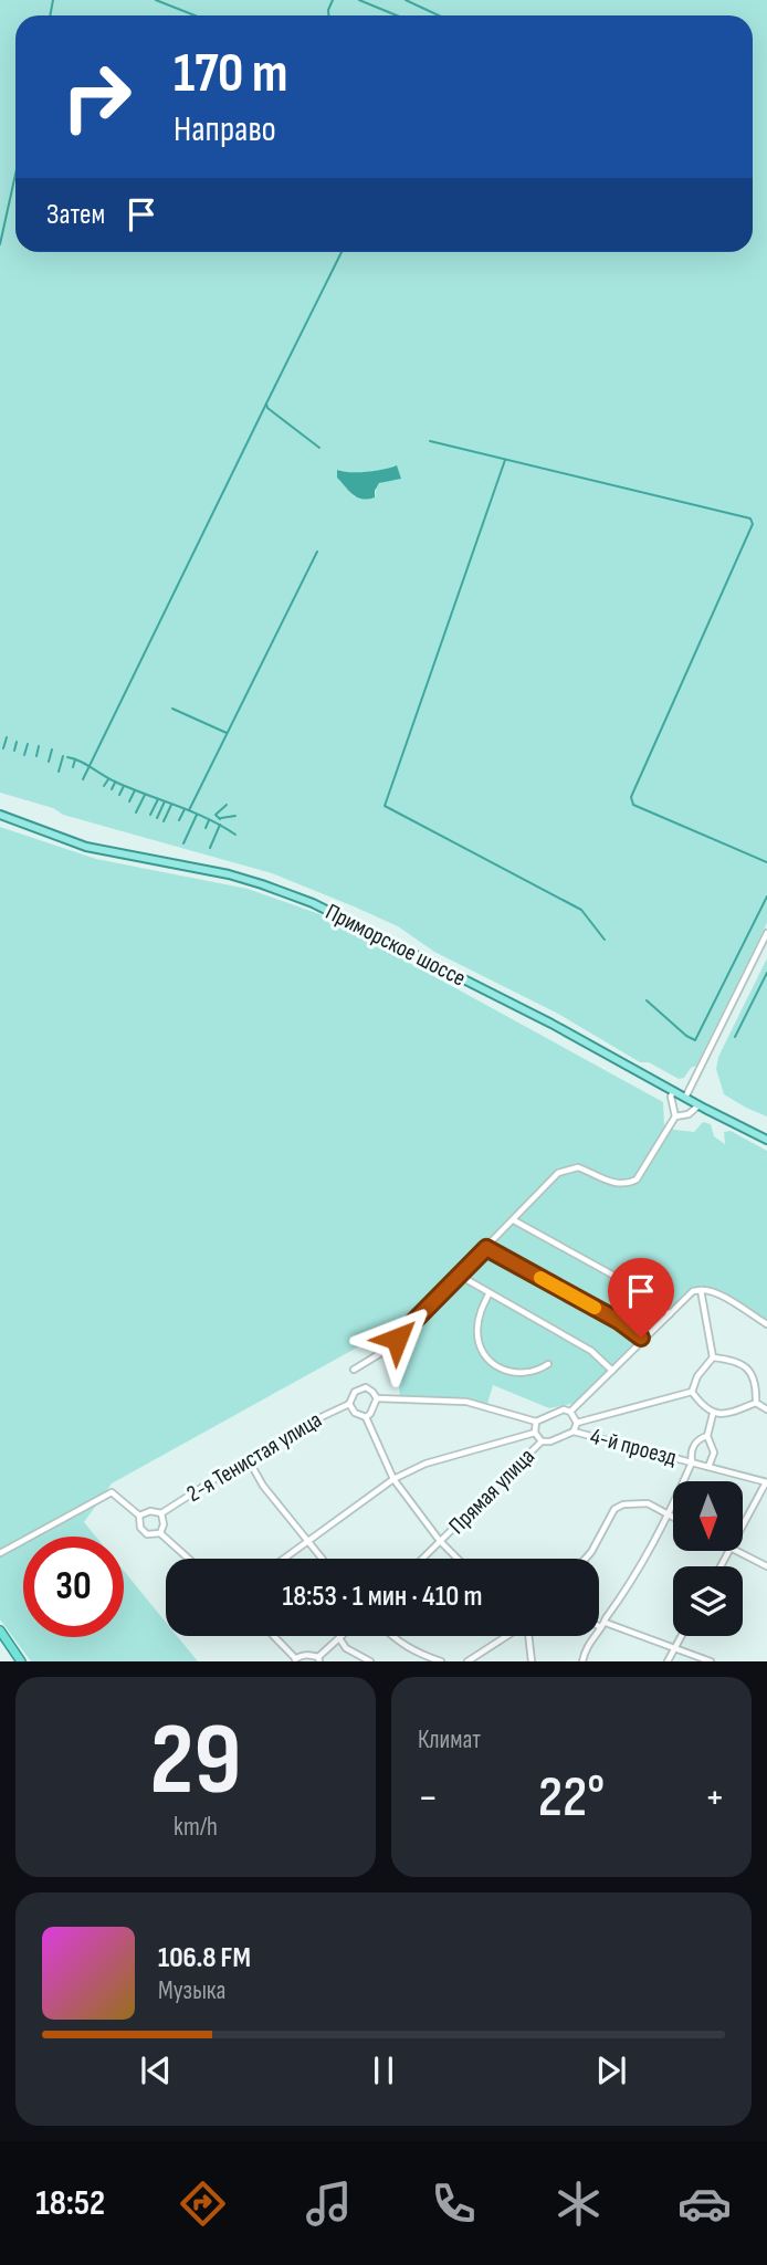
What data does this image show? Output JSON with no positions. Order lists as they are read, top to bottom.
{
  "streets": {
    "main road": ["Приморское шоссе"],
    "street": ["4-й проезд", "2-я Тенистая улица", "Прямая улица"]
  },
  "crossings": [
    ["4-й проезд", "Прямая улица"]
  ],
  "north": "bottom",
  "page": {
    "turn": ["170 m", "Направо"],
    "then": "Затем",
    "limit": "30",
    "trip": "18:53 · 1 мин · 410 m",
    "tile": [
      ["29", "km/h"],
      "Климат"
    ],
    "heat": ["−", "22°", "+"],
    "song": ["106.8 FM", "Музыка"],
    "tabs": "18:52"
  }
}
